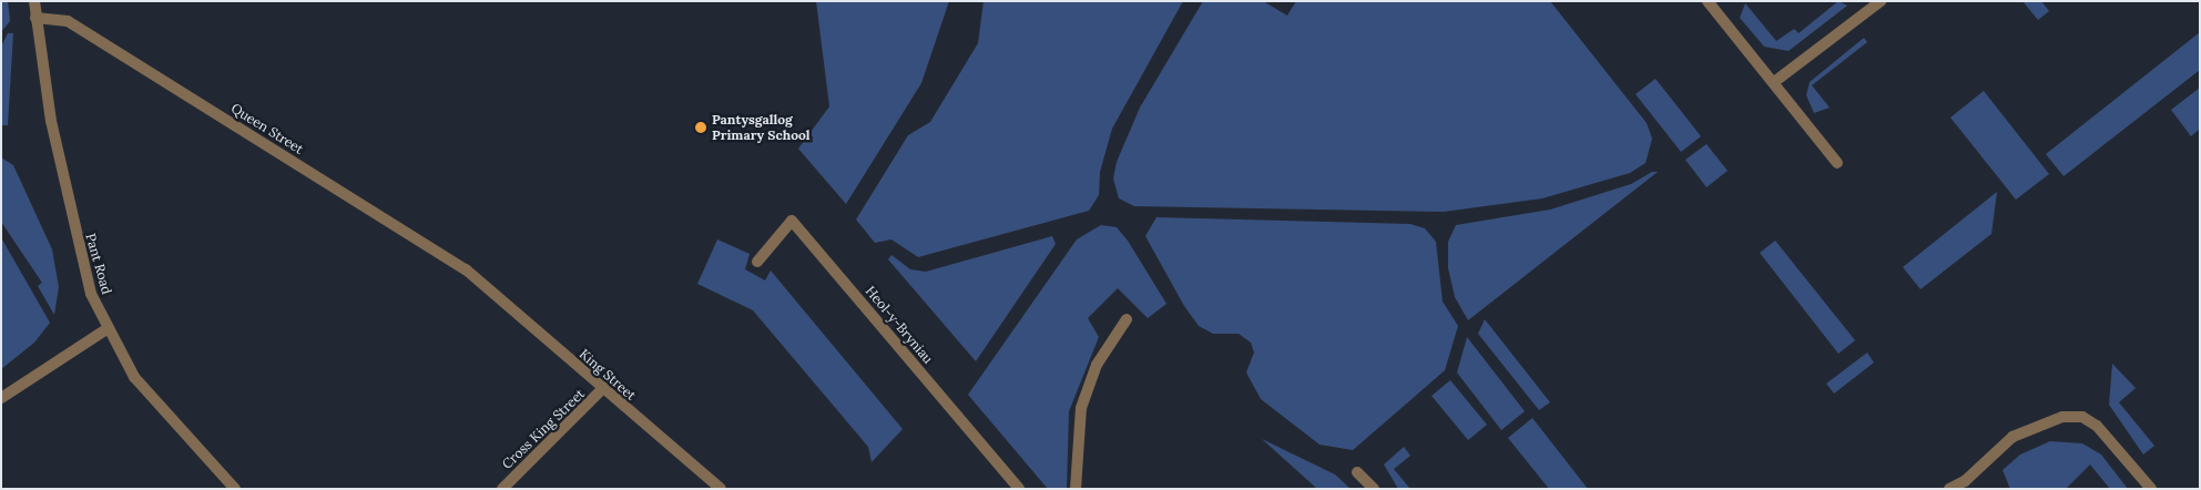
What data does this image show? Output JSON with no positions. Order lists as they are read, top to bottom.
{
  "streets": {
    "street": [
      "Queen Street",
      "Pant Road",
      "Heol-y-Bryniau",
      "King Street",
      "Cross King Street"
    ]
  },
  "crossings": [
    ["Queen Street", "Pant Road"],
    ["Queen Street", "King Street"],
    ["King Street", "Cross King Street"]
  ],
  "places": ["Pantysgallog Primary School"]
}
